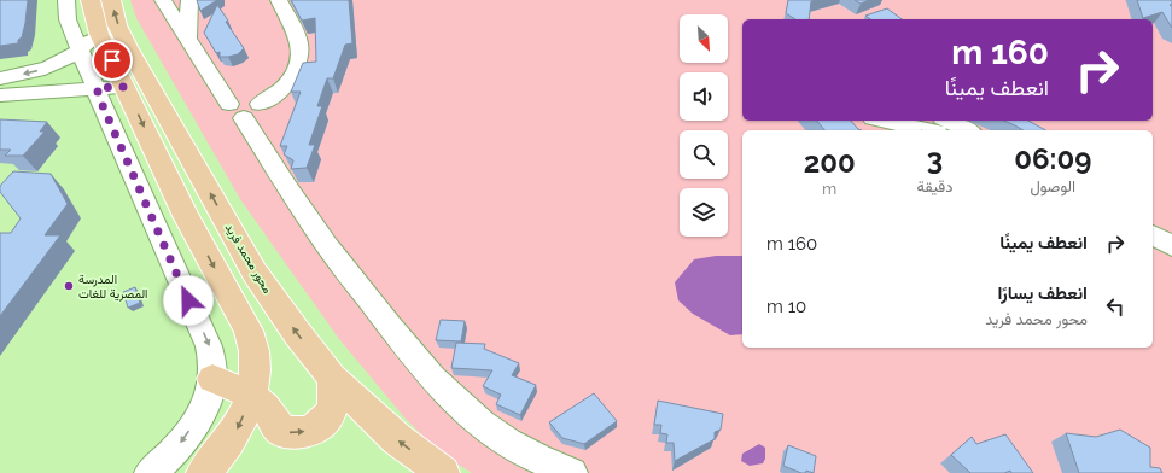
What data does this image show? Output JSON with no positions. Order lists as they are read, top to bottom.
{
  "streets": {
    "main road": ["محور محمد فريد"]
  },
  "places": ["المدرسة المصرية للغات"],
  "north": "bottom right",
  "page": {
    "turn": ["160 m", "انعطف يمينًا"],
    "eta": [
      "06:09",
      "الوصول",
      "3",
      "دقيقة",
      "200",
      "m"
    ],
    "list": [
      {
        "name": "انعطف يمينًا",
        "value": "160 m"
      },
      {
        "name": "انعطف يسارًا",
        "note": "محور محمد فريد",
        "value": "10 m"
      }
    ]
  }
}
